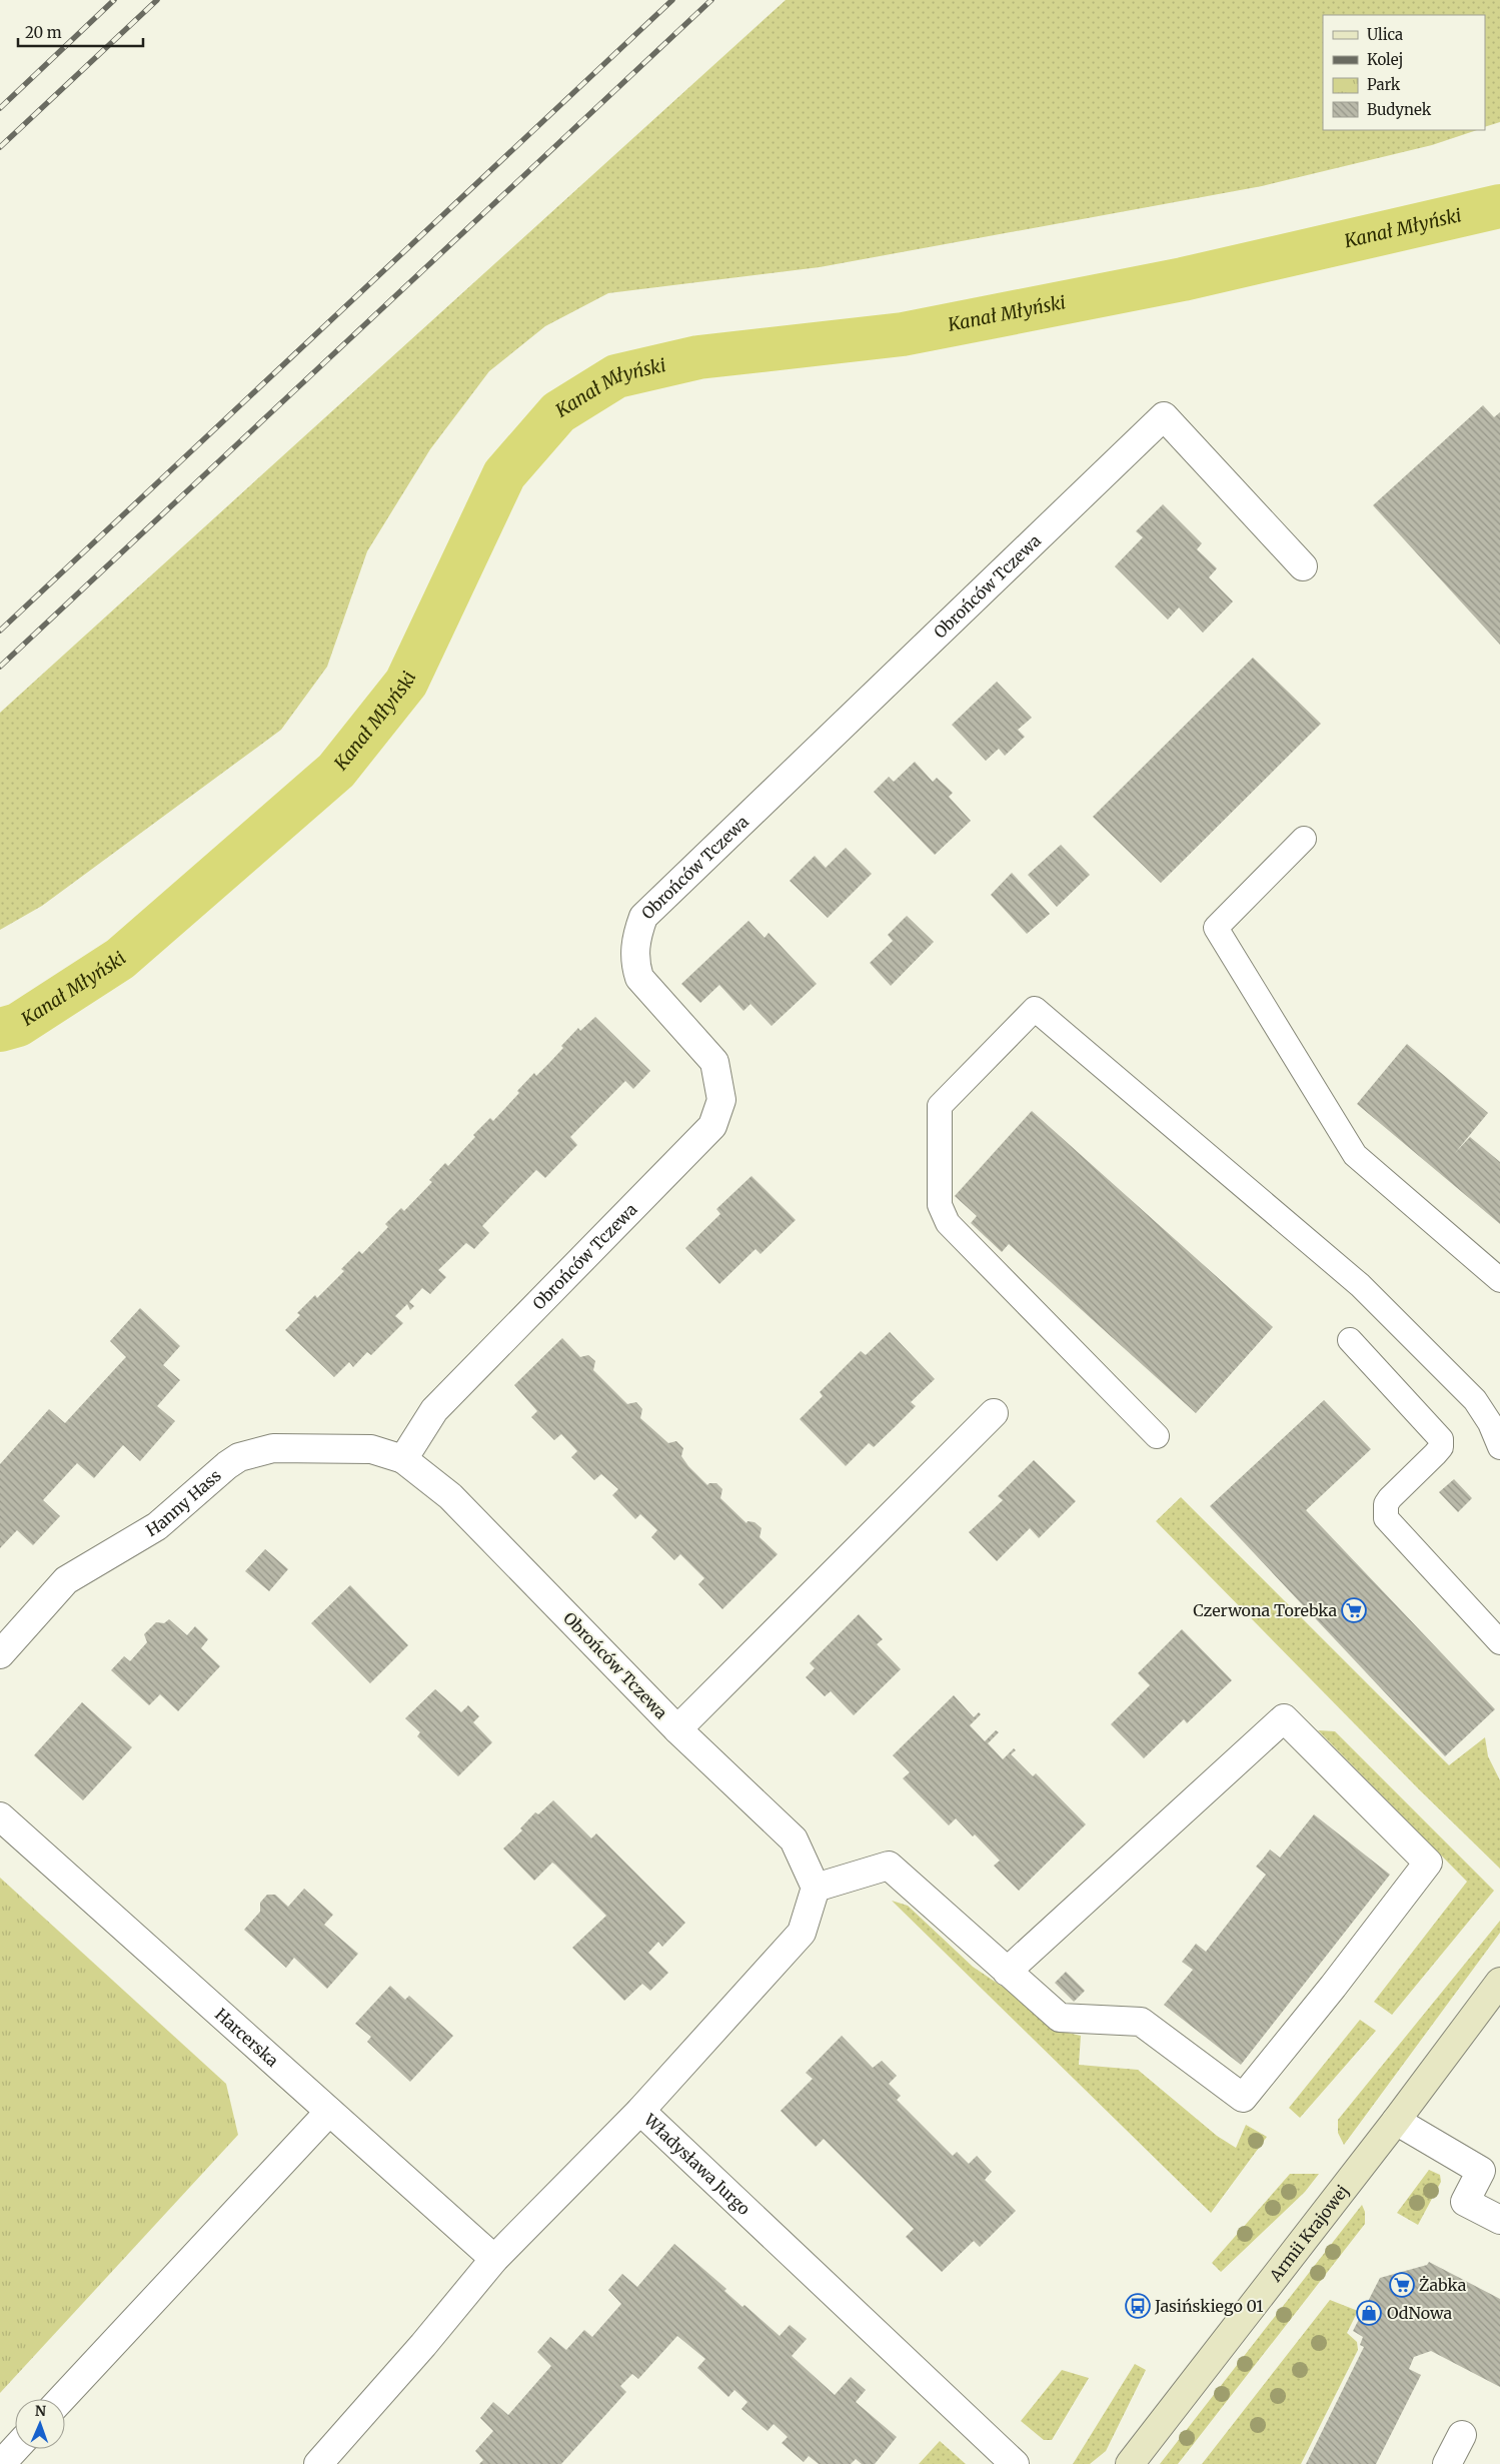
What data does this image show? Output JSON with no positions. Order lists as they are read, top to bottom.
{
  "streets": {
    "street": [
      "Obrońców Tczewa",
      "Hanny Hass",
      "Harcerska",
      "Władysława Jurgo",
      "Armii Krajowej"
    ]
  },
  "crossings": [
    ["Obrońców Tczewa", "Hanny Hass"],
    ["Harcerska", "Władysława Jurgo"]
  ],
  "water": ["Kanał Młyński"],
  "places": {
    "supermarket": ["Czerwona Torebka", "Żabka"],
    "bus stop": ["Jasińskiego 01"],
    "shop": ["OdNowa"]
  },
  "legend": [
    "Ulica",
    "Kolej",
    "Park",
    "Budynek"
  ],
  "scale_bar": "20 m",
  "north": "top"
}
